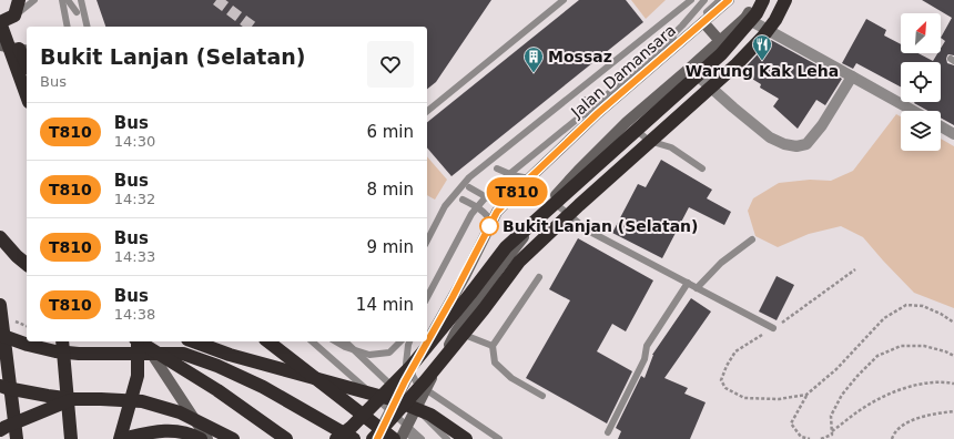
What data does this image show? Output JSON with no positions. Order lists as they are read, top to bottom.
{
  "streets": {
    "street": ["Jalan Damansara"]
  },
  "places": {
    "restaurant": ["Warung Kak Leha"],
    "building": ["Mossaz"],
    "other": ["Bukit Lanjan (Selatan)"]
  },
  "lines": ["bus line T810"],
  "north": "top right",
  "page": {
    "on_map": "T810",
    "heading": ["Bukit Lanjan (Selatan)", "Bus"],
    "list": [
      {
        "mark": "T810",
        "name": "Bus",
        "note": "14:30",
        "value": "6 min"
      },
      {
        "mark": "T810",
        "name": "Bus",
        "note": "14:32",
        "value": "8 min"
      },
      {
        "mark": "T810",
        "name": "Bus",
        "note": "14:33",
        "value": "9 min"
      },
      {
        "mark": "T810",
        "name": "Bus",
        "note": "14:38",
        "value": "14 min"
      }
    ]
  }
}
